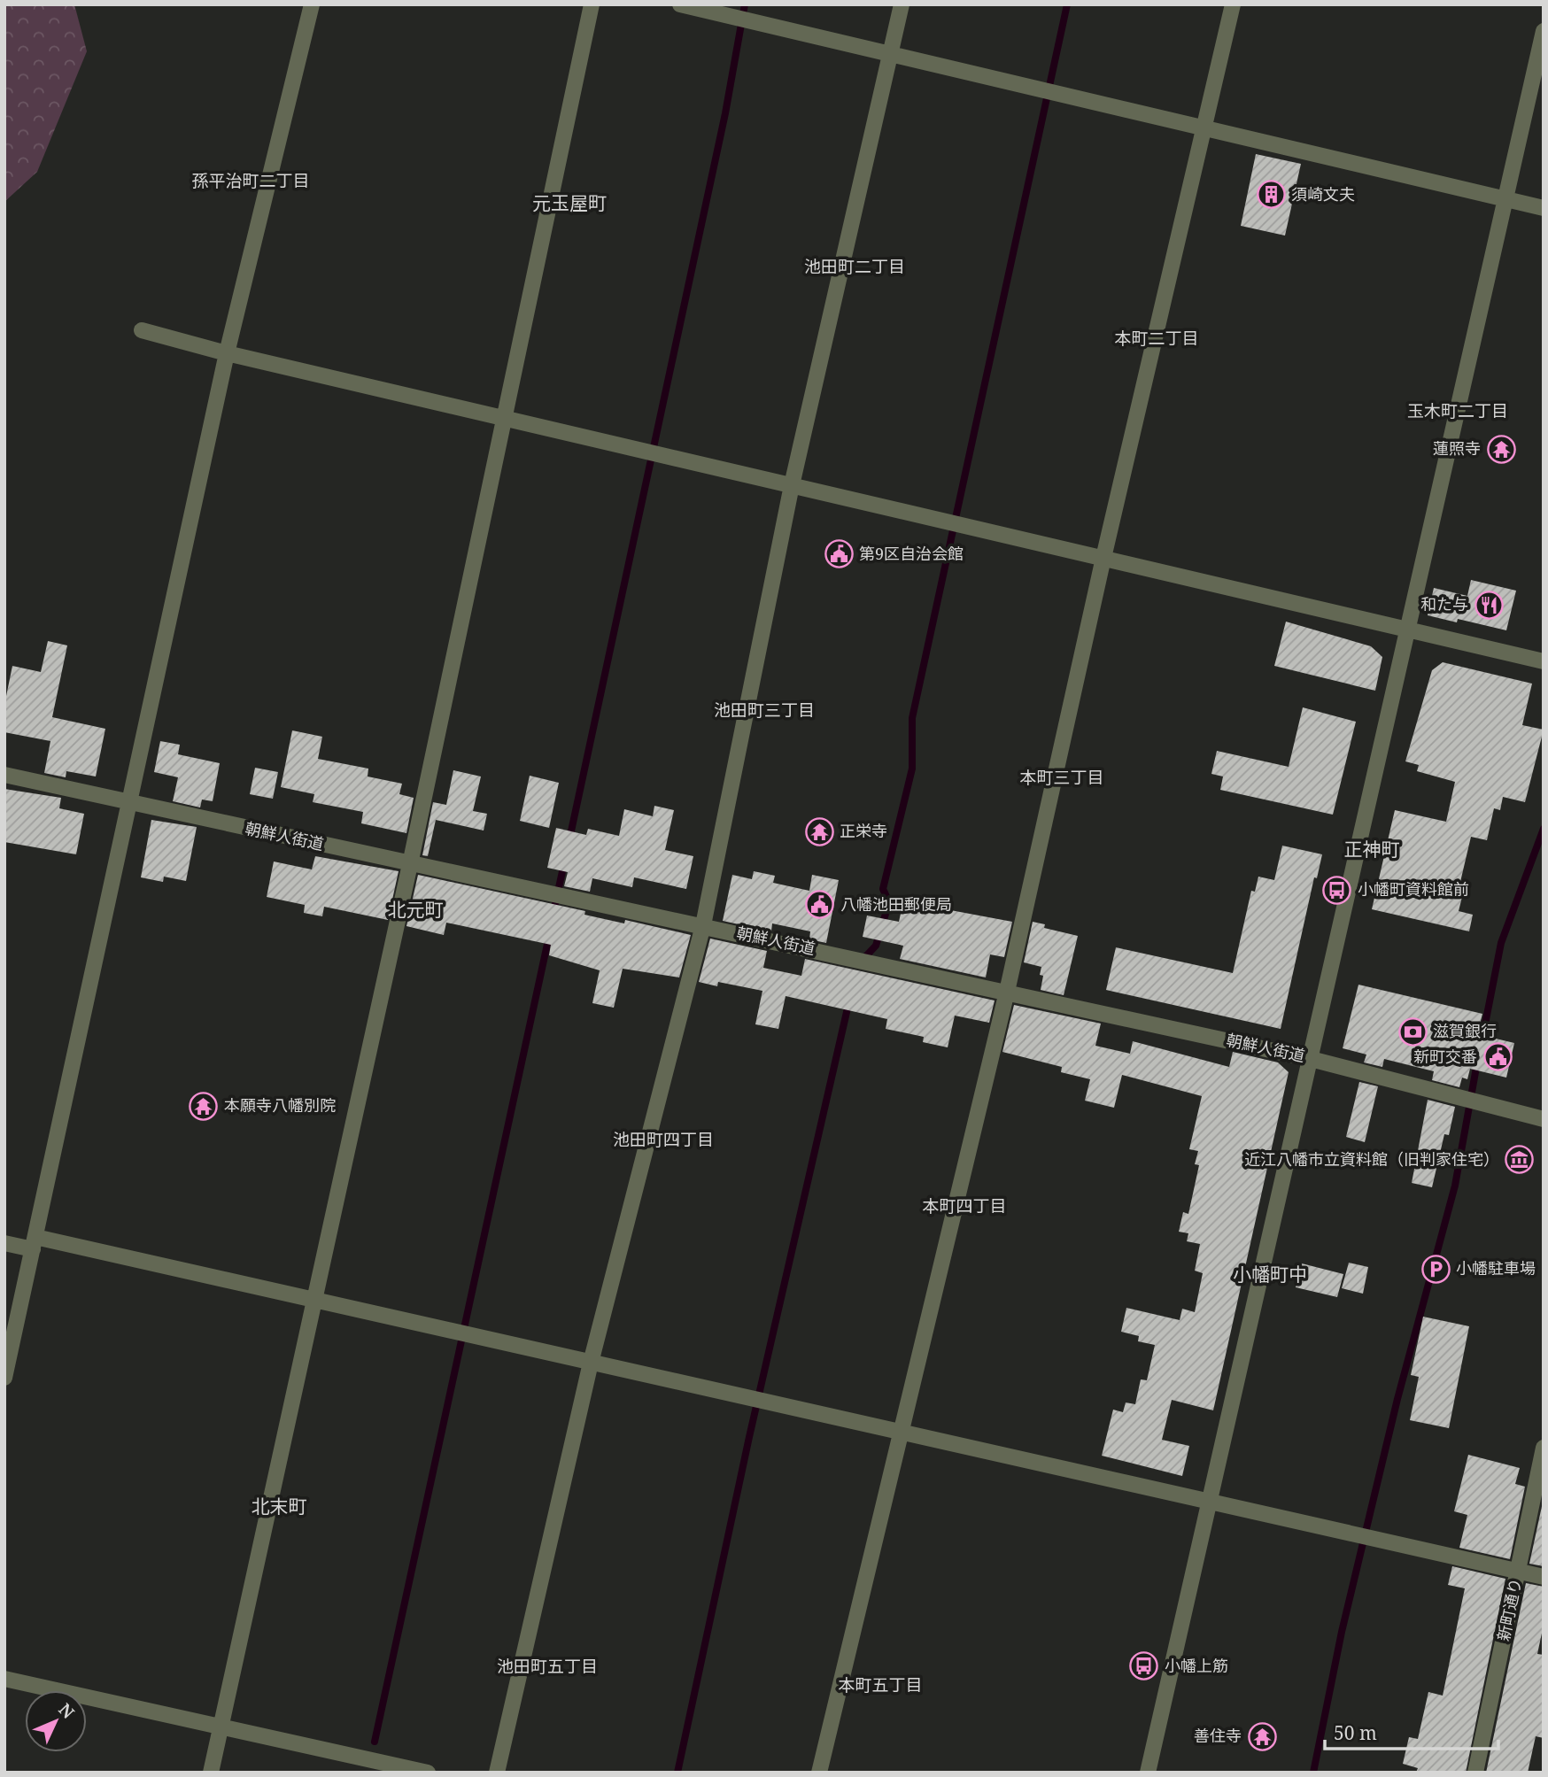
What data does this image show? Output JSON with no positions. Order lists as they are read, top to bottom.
{
  "streets": {
    "street": ["朝鮮人街道", "新町通り"]
  },
  "districts": [
    "孫平治町二丁目",
    "元玉屋町",
    "池田町二丁目",
    "本町二丁目",
    "玉木町二丁目",
    "池田町三丁目",
    "本町三丁目",
    "正神町",
    "北元町",
    "池田町四丁目",
    "本町四丁目",
    "小幡町中",
    "北末町",
    "池田町五丁目",
    "本町五丁目"
  ],
  "places": {
    "building": ["須崎文夫"],
    "temple": [
      "蓮照寺",
      "正栄寺",
      "本願寺八幡別院",
      "善住寺"
    ],
    "public building": ["第9区自治会館", "八幡池田郵便局", "新町交番"],
    "restaurant": ["和た与"],
    "bus stop": ["小幡町資料館前", "小幡上筋"],
    "bank": ["滋賀銀行"],
    "museum": ["近江八幡市立資料館（旧判家住宅）"],
    "parking": ["小幡駐車場"]
  },
  "scale_bar": "50 m",
  "north": "top right"
}
